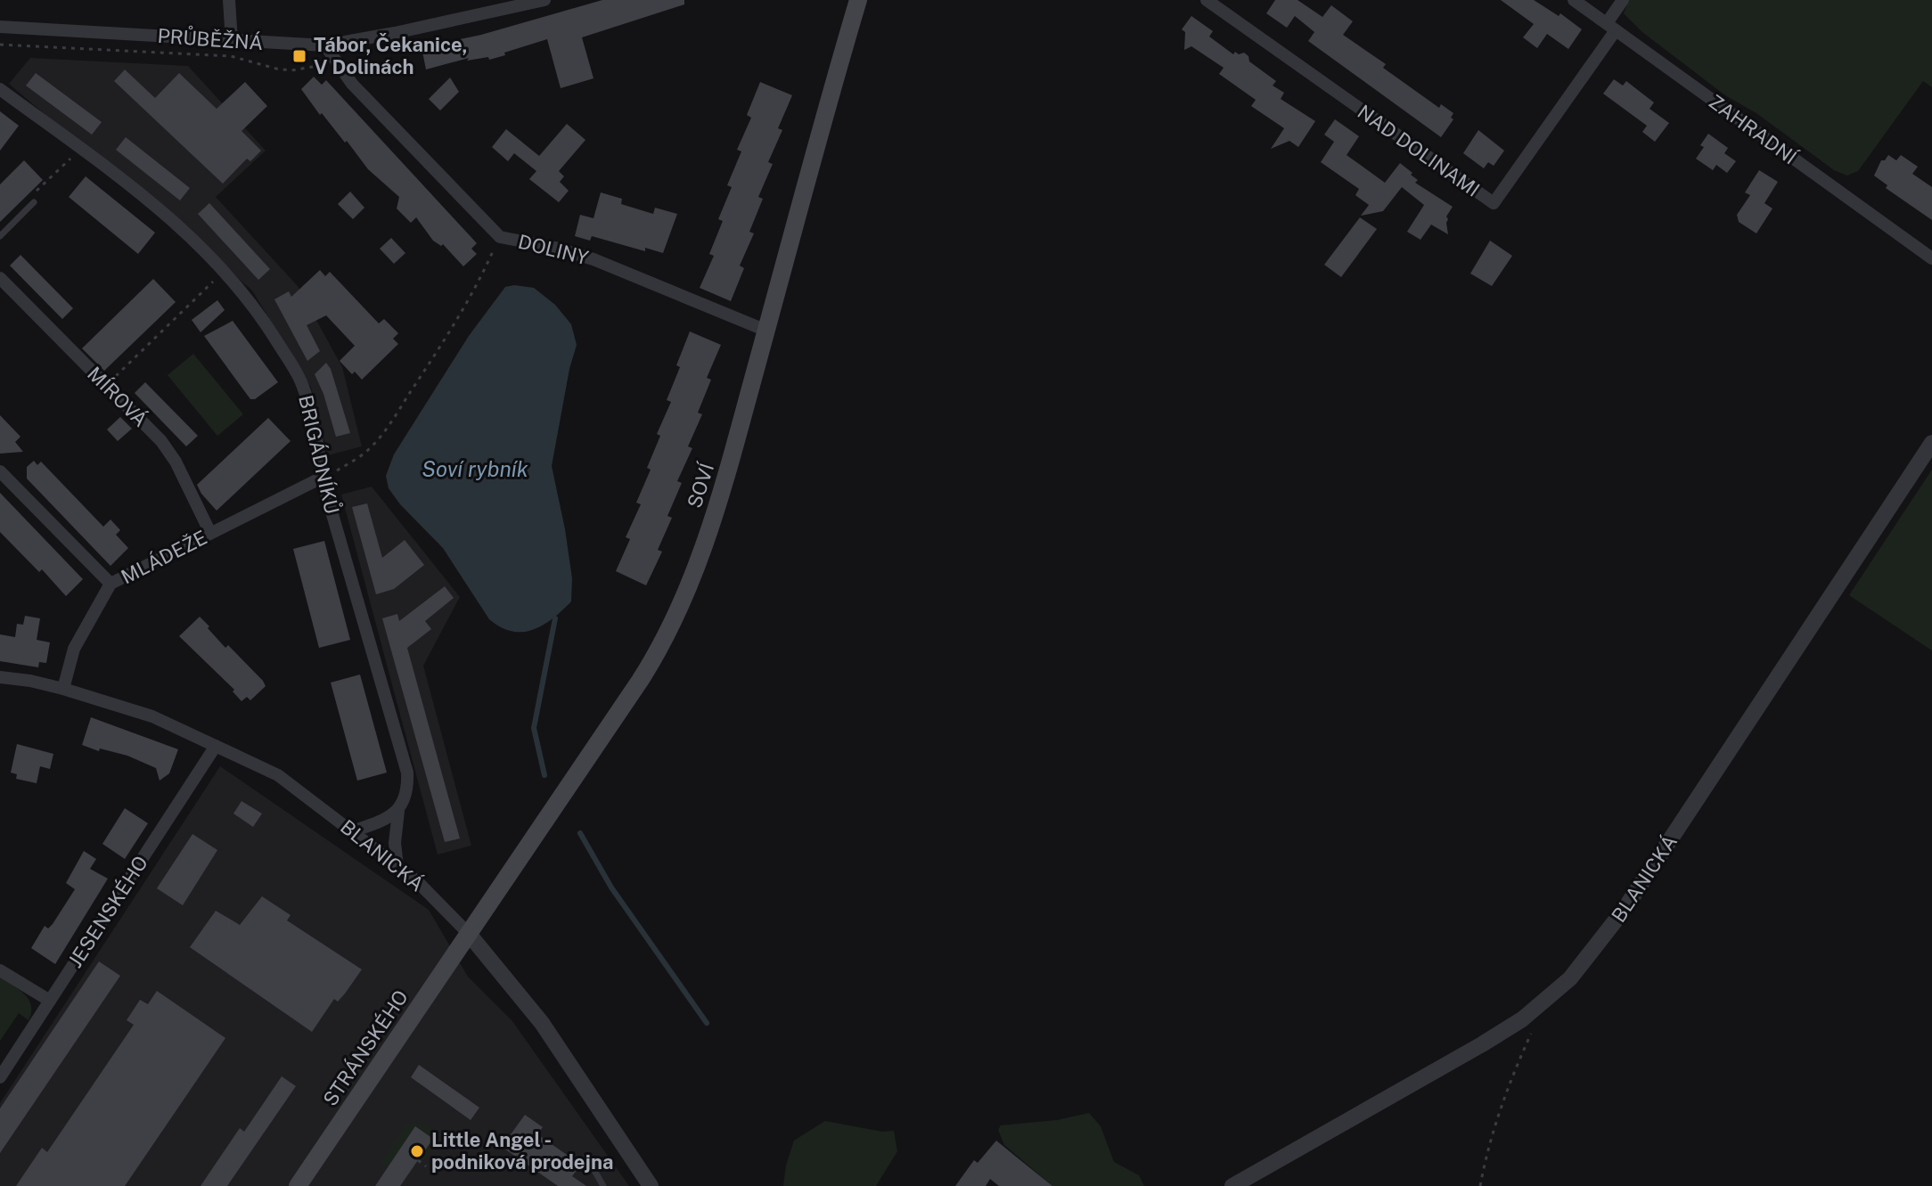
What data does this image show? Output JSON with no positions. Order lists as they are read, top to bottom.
{
  "streets": {
    "main road": ["SOVÍ", "STRÁNSKÉHO"],
    "street": [
      "PRŮBĚŽNÁ",
      "ZAHRADNÍ",
      "NAD DOLINAMI",
      "DOLINY",
      "MÍROVÁ",
      "BRIGÁDNÍKŮ",
      "MLÁDEŽE",
      "BLANICKÁ",
      "JESENSKÉHO"
    ]
  },
  "crossings": [
    ["PRŮBĚŽNÁ", "DOLINY"],
    ["ZAHRADNÍ", "NAD DOLINAMI"],
    ["DOLINY", "SOVÍ"],
    ["MÍROVÁ", "MLÁDEŽE"],
    ["BRIGÁDNÍKŮ", "MLÁDEŽE"],
    ["BRIGÁDNÍKŮ", "BLANICKÁ"],
    ["SOVÍ", "BLANICKÁ"],
    ["SOVÍ", "STRÁNSKÉHO"],
    ["MLÁDEŽE", "BLANICKÁ"],
    ["BLANICKÁ", "JESENSKÉHO"],
    ["BLANICKÁ", "STRÁNSKÉHO"]
  ],
  "water": ["Soví rybník"],
  "places": {
    "transit": ["Tábor, Čekanice, V Dolinách"],
    "other": ["Little Angel - podniková prodejna"]
  }
}
